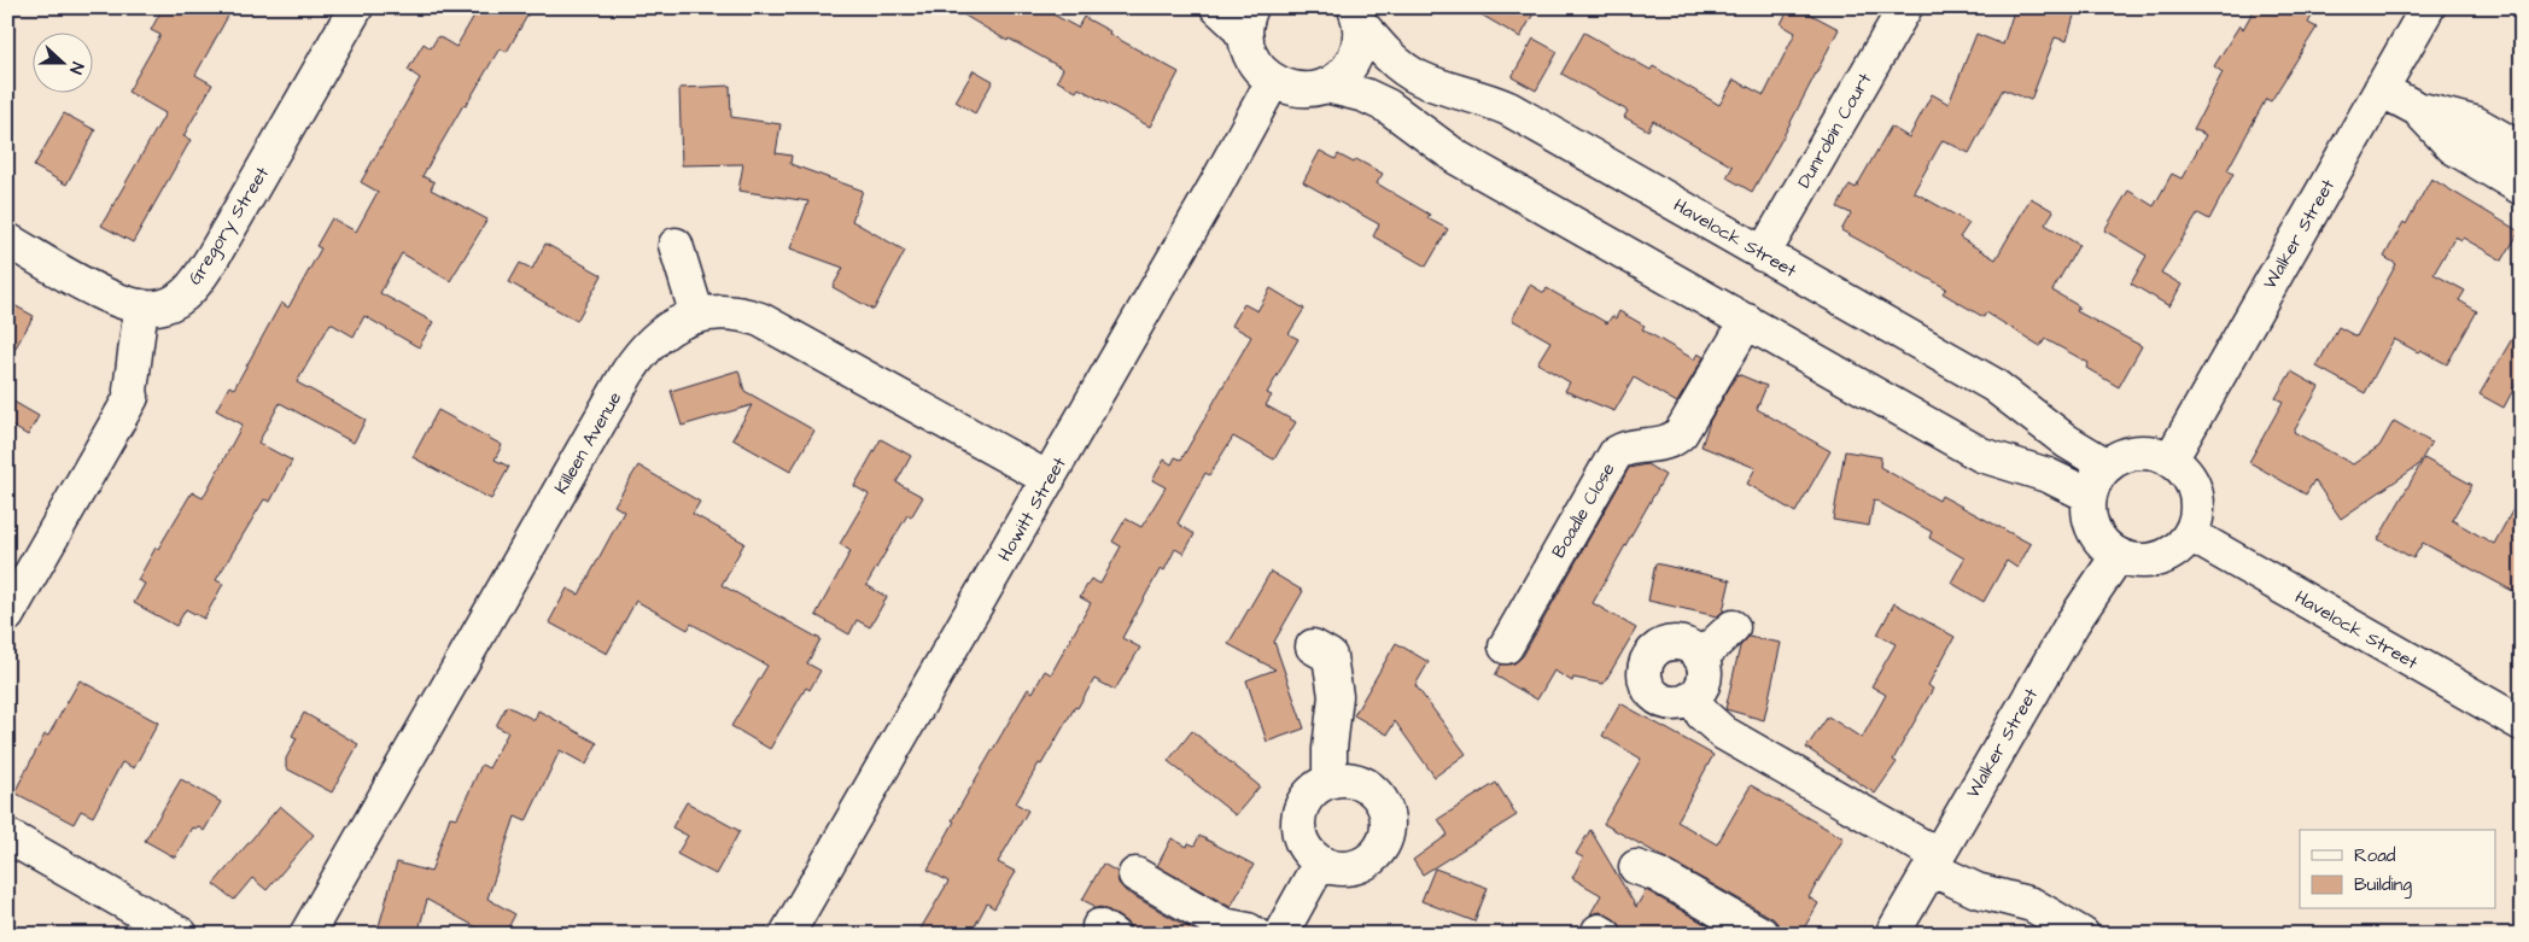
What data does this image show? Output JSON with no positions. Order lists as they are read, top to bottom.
{
  "streets": {
    "street": [
      "Dunrobin Court",
      "Gregory Street",
      "Walker Street",
      "Havelock Street",
      "Killeen Avenue",
      "Howitt Street",
      "Boadle Close"
    ]
  },
  "crossings": [
    ["Dunrobin Court", "Havelock Street"],
    ["Walker Street", "Havelock Street"],
    ["Killeen Avenue", "Howitt Street"]
  ],
  "legend": ["Road", "Building"],
  "north": "right"
}
